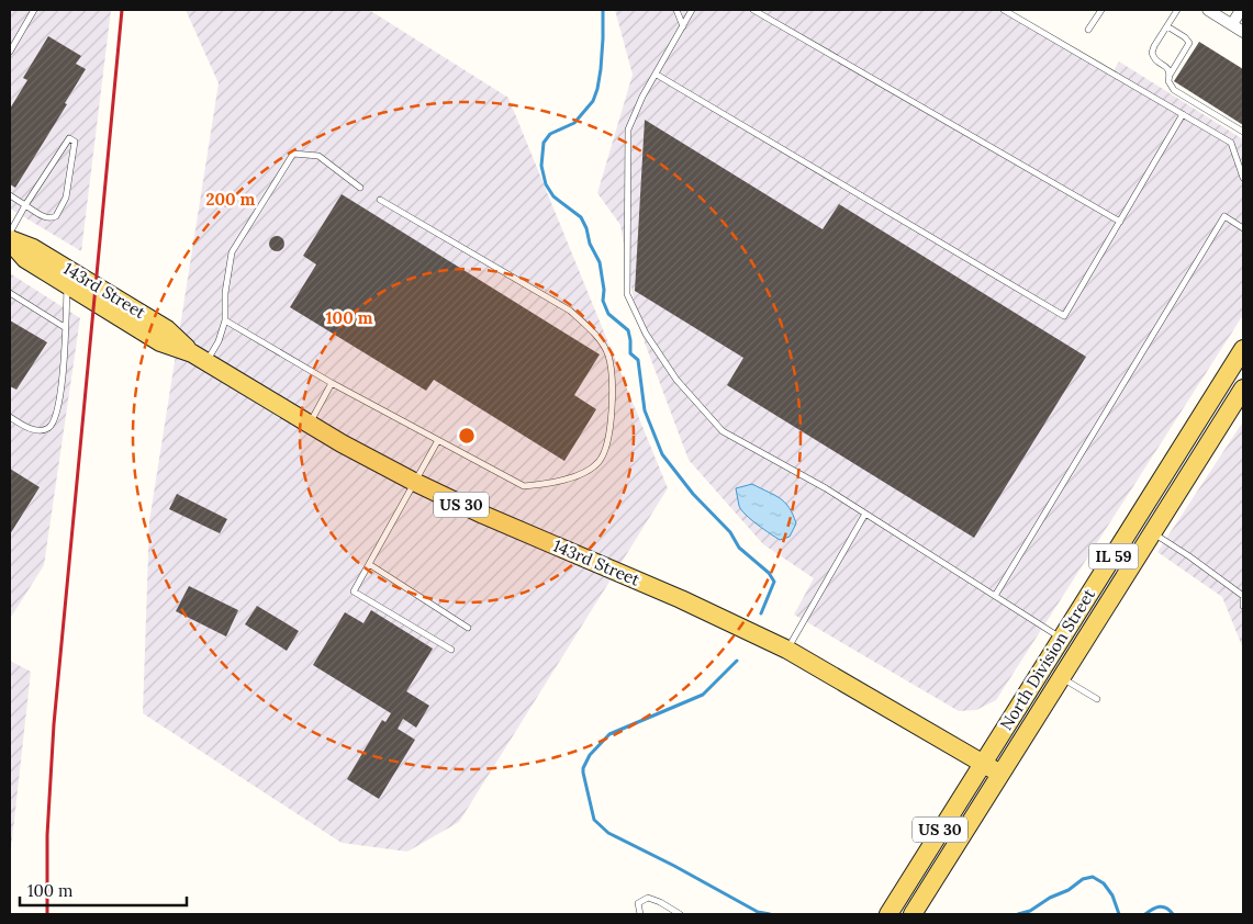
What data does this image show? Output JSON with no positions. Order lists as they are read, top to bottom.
{
  "streets": {
    "main road": [
      "143rd Street",
      "US 30",
      "IL 59",
      "North Division Street"
    ]
  },
  "crossings": [
    ["143rd Street", "North Division Street"]
  ],
  "scale_bar": "100 m",
  "rings": ["200 m", "100 m"]
}
